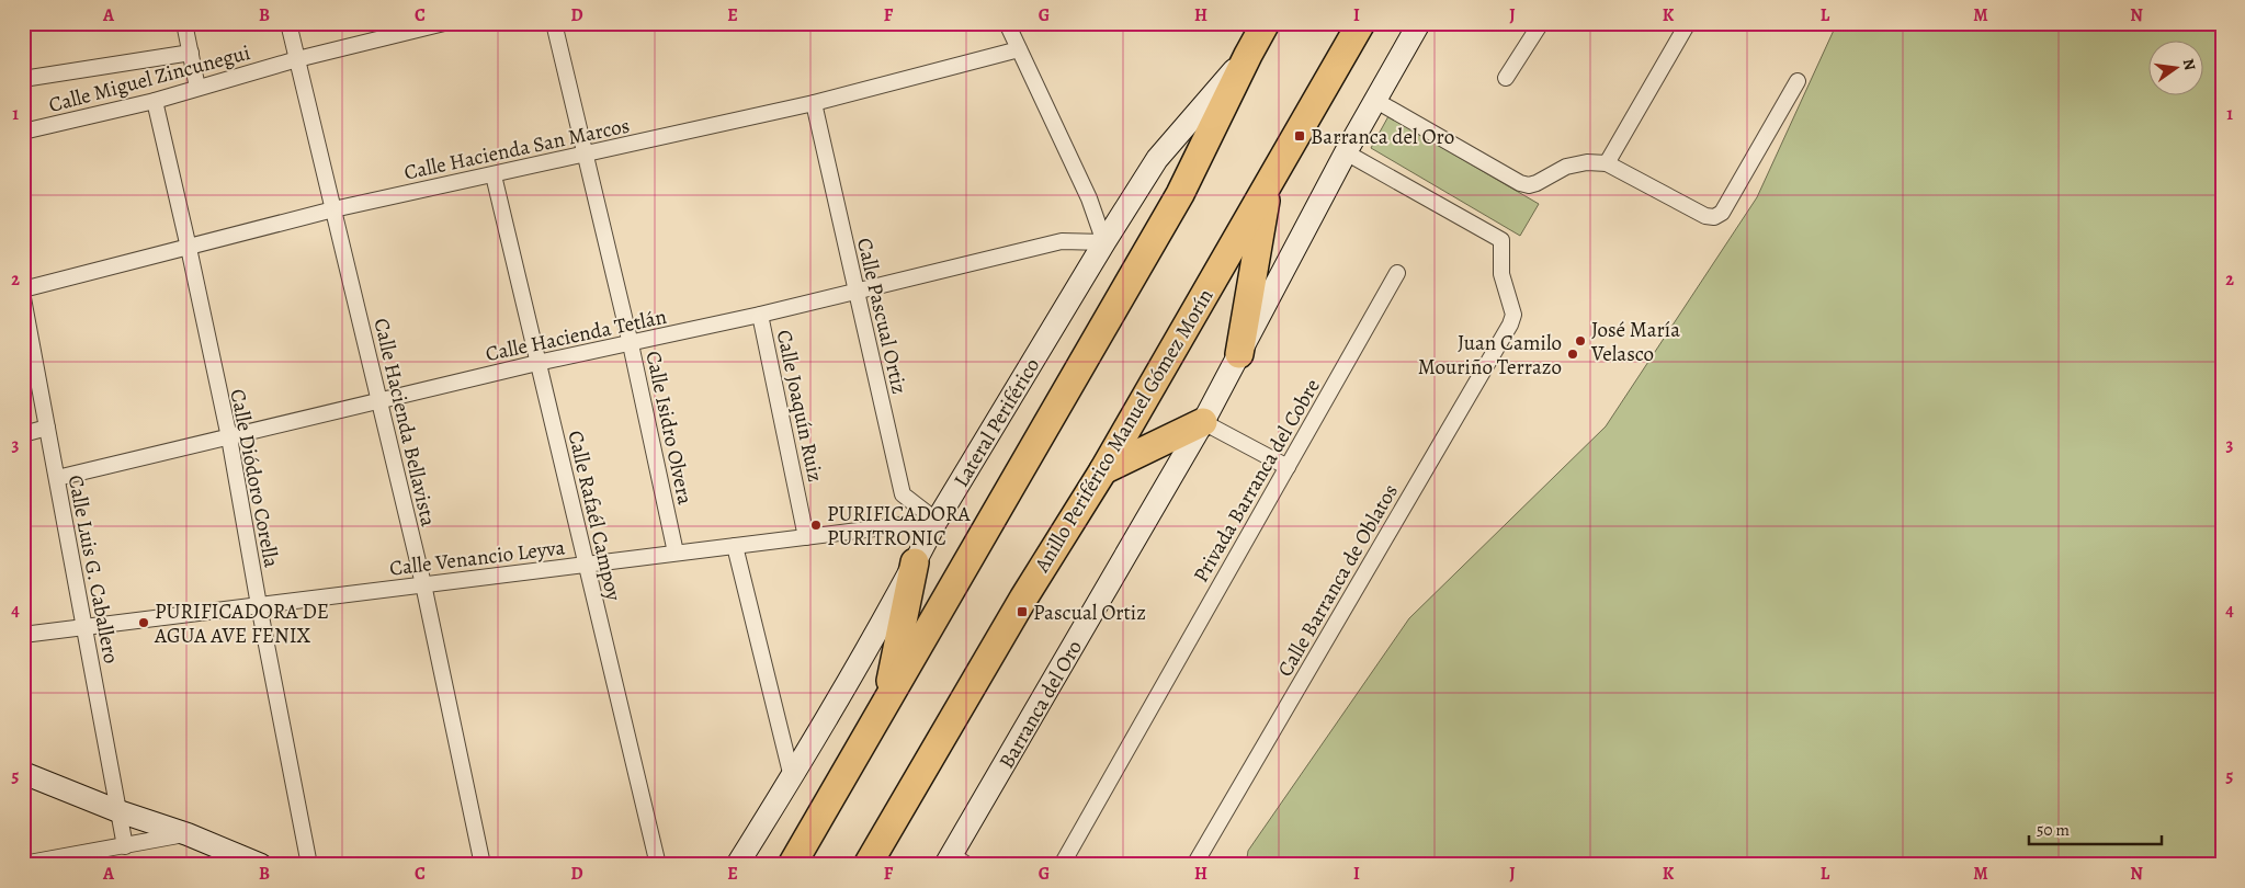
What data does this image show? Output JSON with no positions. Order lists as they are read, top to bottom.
{
  "streets": {
    "highway": ["Anillo Periférico Manuel Gómez Morín"],
    "street": [
      "Calle Miguel Zincunegui",
      "Calle Hacienda San Marcos",
      "Calle Pascual Ortiz",
      "Calle Hacienda Tetlán",
      "Calle Joaquín Ruiz",
      "Calle Hacienda Bellavista",
      "Lateral Periférico",
      "Calle Isidro Olvera",
      "Calle Diódoro Corella",
      "Privada Barranca del Cobre",
      "Calle Rafaél Campoy",
      "Calle Venancio Leyva",
      "Calle Luis G. Caballero",
      "Calle Barranca de Oblatos",
      "Barranca del Oro"
    ]
  },
  "crossings": [
    ["Calle Miguel Zincunegui", "Calle Hacienda Bellavista"],
    ["Calle Miguel Zincunegui", "Calle Diódoro Corella"],
    ["Calle Hacienda San Marcos", "Calle Pascual Ortiz"],
    ["Calle Hacienda San Marcos", "Calle Hacienda Bellavista"],
    ["Calle Hacienda San Marcos", "Calle Isidro Olvera"],
    ["Calle Hacienda San Marcos", "Calle Diódoro Corella"],
    ["Calle Hacienda San Marcos", "Calle Rafaél Campoy"],
    ["Calle Pascual Ortiz", "Calle Hacienda Tetlán"],
    ["Calle Pascual Ortiz", "Lateral Periférico"],
    ["Calle Pascual Ortiz", "Calle Venancio Leyva"],
    ["Calle Hacienda Tetlán", "Calle Joaquín Ruiz"],
    ["Calle Hacienda Tetlán", "Calle Hacienda Bellavista"],
    ["Calle Hacienda Tetlán", "Lateral Periférico"],
    ["Calle Hacienda Tetlán", "Calle Isidro Olvera"],
    ["Calle Hacienda Tetlán", "Calle Diódoro Corella"],
    ["Calle Hacienda Tetlán", "Calle Rafaél Campoy"],
    ["Calle Hacienda Tetlán", "Calle Luis G. Caballero"],
    ["Calle Joaquín Ruiz", "Calle Venancio Leyva"],
    ["Calle Hacienda Bellavista", "Calle Venancio Leyva"],
    ["Lateral Periférico", "Calle Venancio Leyva"],
    ["Calle Isidro Olvera", "Calle Venancio Leyva"],
    ["Calle Diódoro Corella", "Calle Venancio Leyva"],
    ["Calle Rafaél Campoy", "Calle Venancio Leyva"],
    ["Calle Venancio Leyva", "Calle Luis G. Caballero"],
    ["Calle Barranca de Oblatos", "Barranca del Oro"]
  ],
  "places": {
    "transit": ["Barranca del Oro", "Pascual Ortiz"],
    "other": [
      "José María Velasco",
      "Juan Camilo Mouriño Terrazo",
      "PURIFICADORA PURITRONIC",
      "PURIFICADORA DE AGUA AVE FENIX"
    ]
  },
  "scale_bar": "50 m",
  "north": "right",
  "grid": {
    "columns": [
      "A",
      "B",
      "C",
      "D",
      "E",
      "F",
      "G",
      "H",
      "I",
      "J",
      "K",
      "L",
      "M",
      "N"
    ],
    "rows": [
      "1",
      "2",
      "3",
      "4",
      "5"
    ]
  }
}
